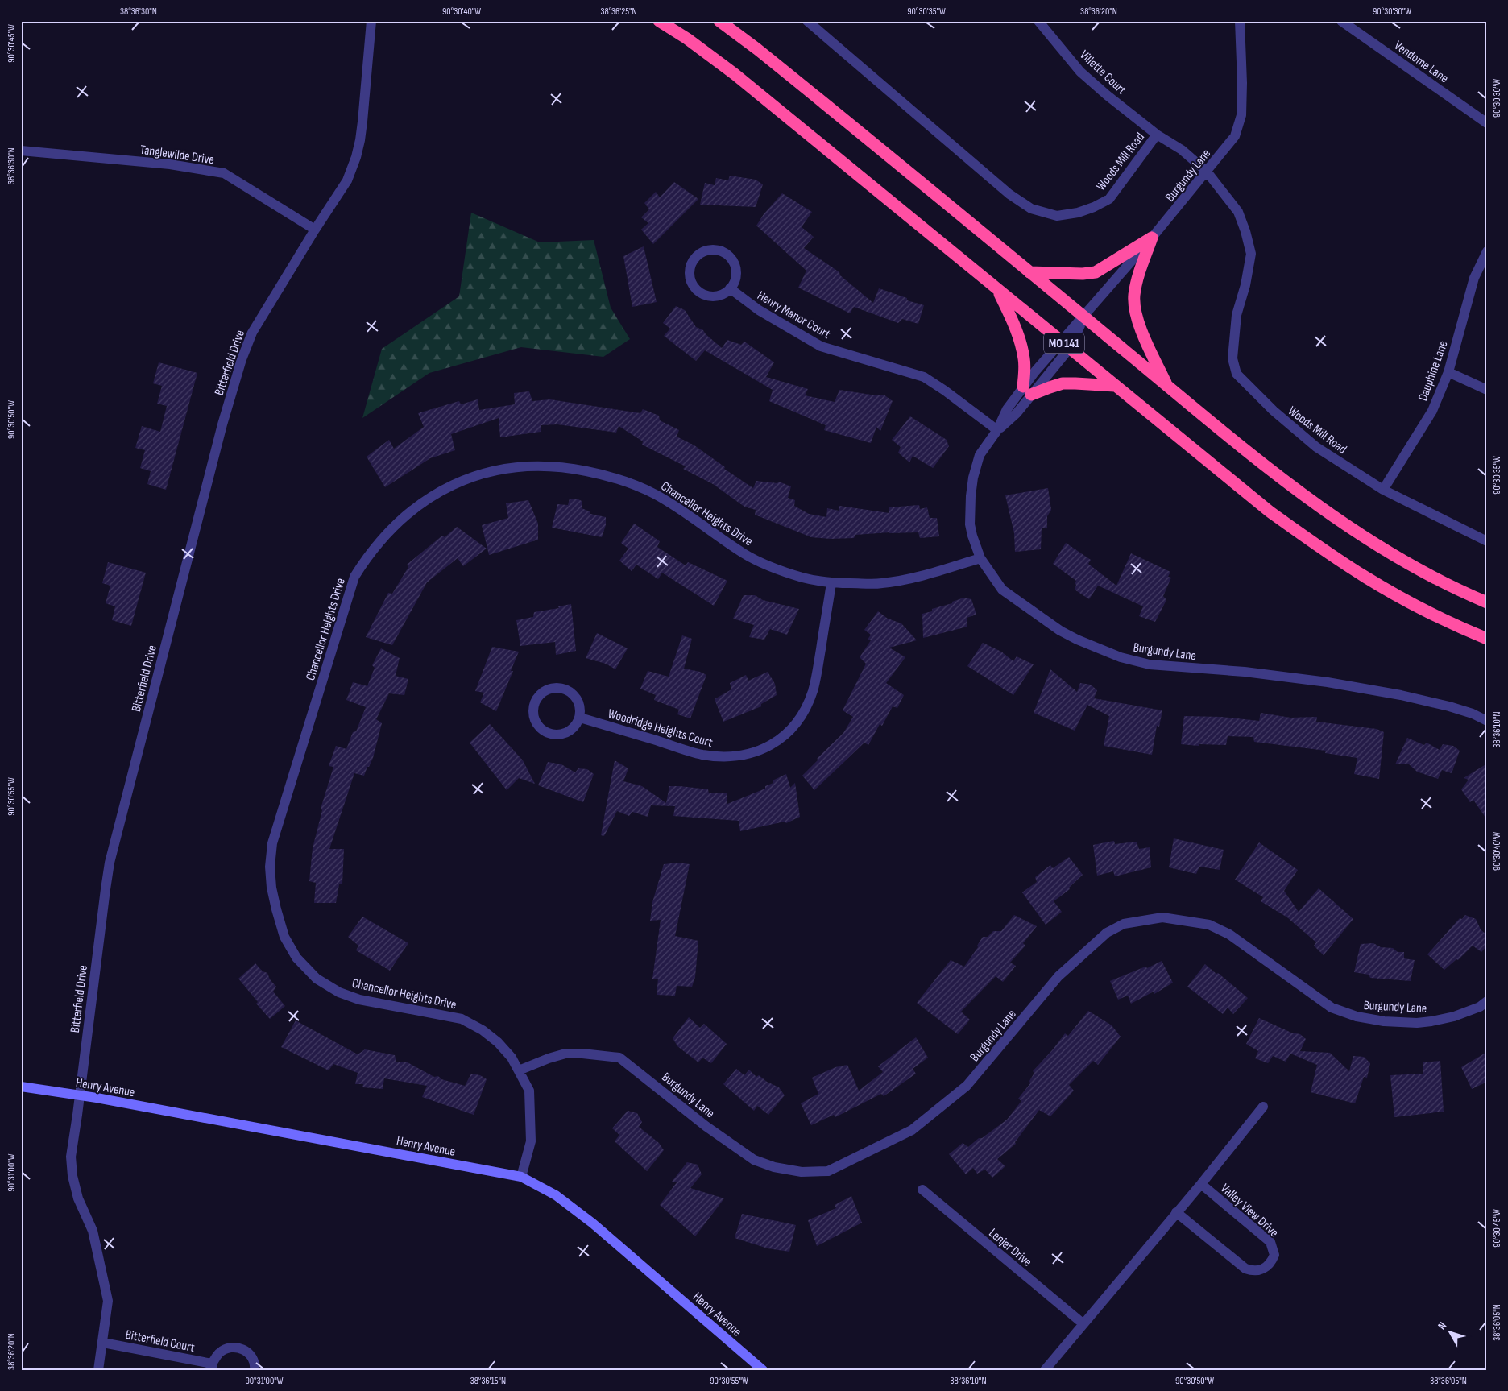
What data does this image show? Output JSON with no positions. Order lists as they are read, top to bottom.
{
  "streets": {
    "highway": ["MO 141"],
    "street": [
      "Vendome Lane",
      "Villette Court",
      "Tanglewilde Drive",
      "Woods Mill Road",
      "Burgundy Lane",
      "Henry Manor Court",
      "Bitterfield Drive",
      "Dauphine Lane",
      "Chancellor Heights Drive",
      "Woodridge Heights Court",
      "Henry Avenue",
      "Valley View Drive",
      "Lenjer Drive",
      "Bitterfield Court"
    ]
  },
  "crossings": [
    ["Villette Court", "Woods Mill Road"],
    ["Tanglewilde Drive", "Bitterfield Drive"],
    ["Woods Mill Road", "Burgundy Lane"],
    ["Woods Mill Road", "Dauphine Lane"],
    ["Burgundy Lane", "Henry Manor Court"],
    ["Burgundy Lane", "MO 141"],
    ["Burgundy Lane", "Chancellor Heights Drive"],
    ["Bitterfield Drive", "Henry Avenue"],
    ["Bitterfield Drive", "Bitterfield Court"],
    ["Chancellor Heights Drive", "Woodridge Heights Court"],
    ["Chancellor Heights Drive", "Henry Avenue"],
    ["Valley View Drive", "Lenjer Drive"]
  ],
  "north": "top left",
  "coordinates": [
    "38°36'30\"N",
    "90°30'40\"W",
    "38°36'25\"N",
    "90°30'35\"W",
    "38°36'20\"N",
    "90°30'30\"W",
    "90°30'45\"W",
    "90°30'50\"W",
    "38°36'10\"N",
    "90°30'55\"W",
    "90°31'00\"W",
    "38°36'05\"N",
    "38°36'15\"N"
  ]
}
